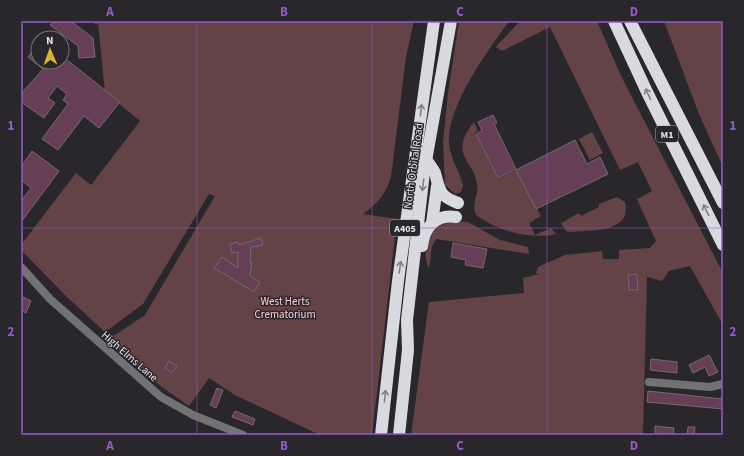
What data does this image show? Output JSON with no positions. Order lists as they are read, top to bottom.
{
  "streets": {
    "highway": ["M1", "North Orbital Road", "A405"],
    "street": ["High Elms Lane"]
  },
  "crossings": [
    ["North Orbital Road", "A405"]
  ],
  "parks": ["West Herts Crematorium"],
  "north": "top",
  "grid": {
    "columns": [
      "A",
      "B",
      "C",
      "D"
    ],
    "rows": ["1", "2"]
  }
}
